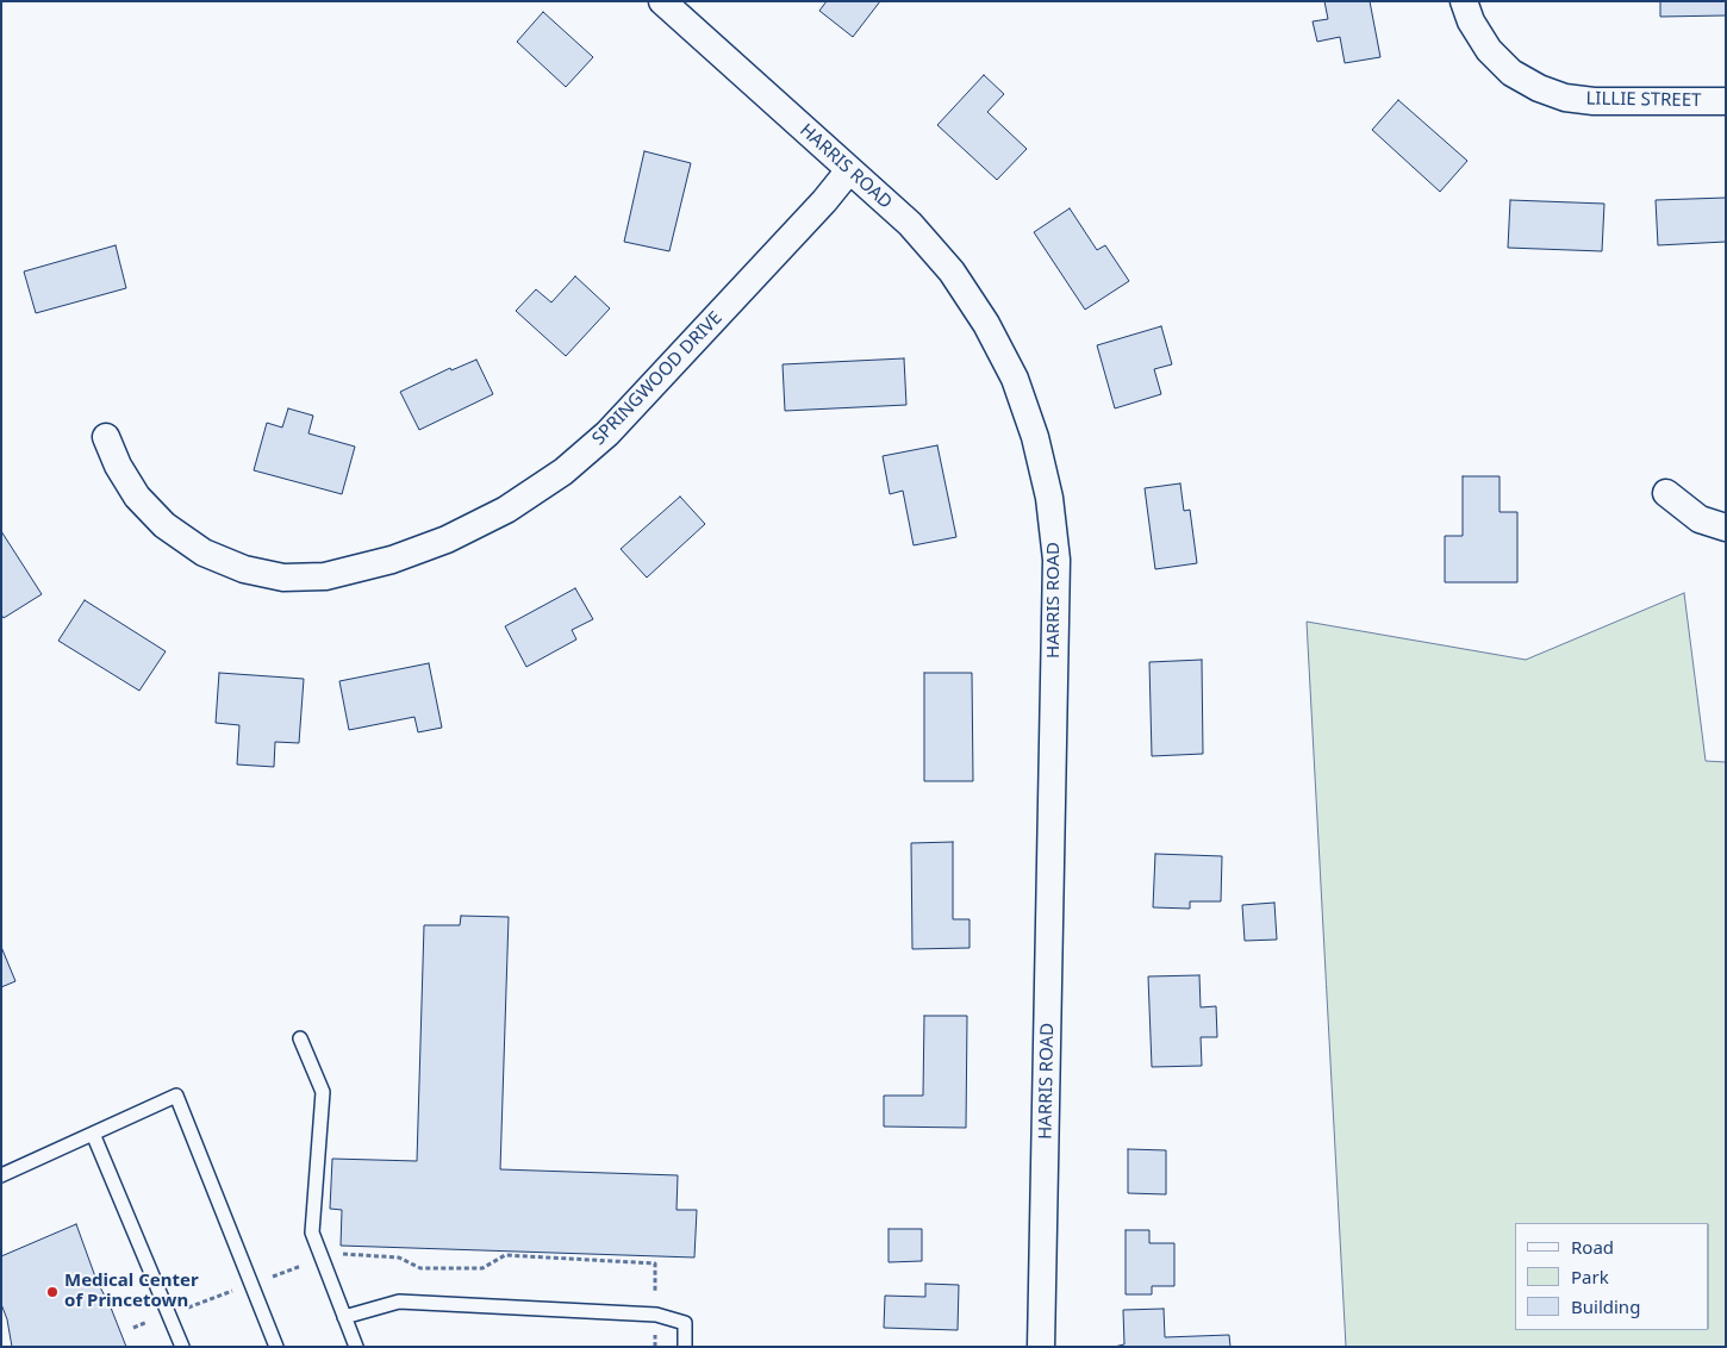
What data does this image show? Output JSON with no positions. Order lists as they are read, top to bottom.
{
  "streets": {
    "street": ["LILLIE STREET", "HARRIS ROAD", "SPRINGWOOD DRIVE"]
  },
  "crossings": [
    ["HARRIS ROAD", "SPRINGWOOD DRIVE"]
  ],
  "places": ["Medical Center of Princetown"],
  "legend": ["Road", "Park", "Building"]
}
